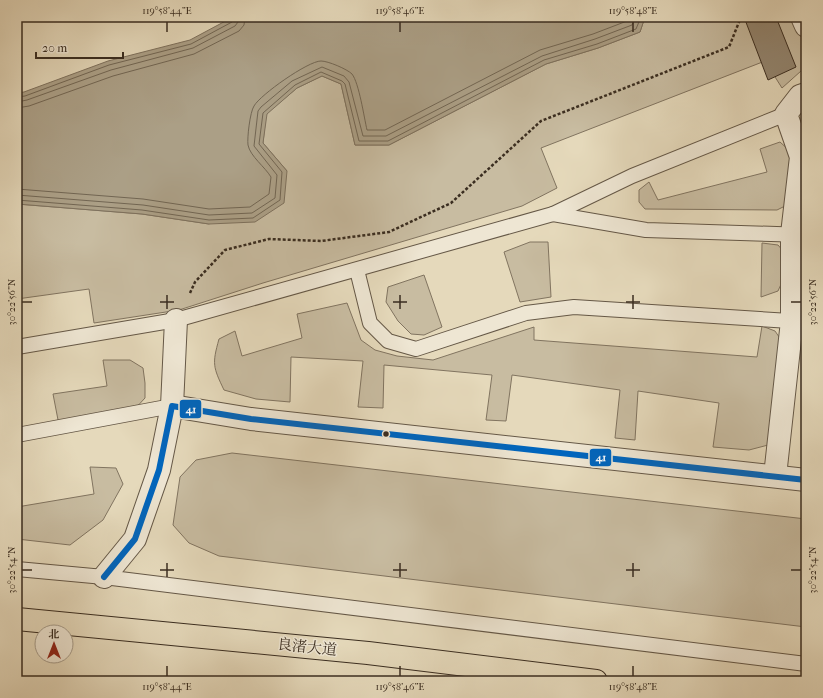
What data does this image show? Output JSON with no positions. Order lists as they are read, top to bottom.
{
  "streets": {
    "highway": ["良渚大道"]
  },
  "lines": ["transit line 41"],
  "scale_bar": "20 m",
  "north": "top",
  "coordinates": [
    "119°58'44\"E",
    "119°58'46\"E",
    "119°58'48\"E",
    "30°22'56\"N",
    "30°22'54\"N"
  ]
}
